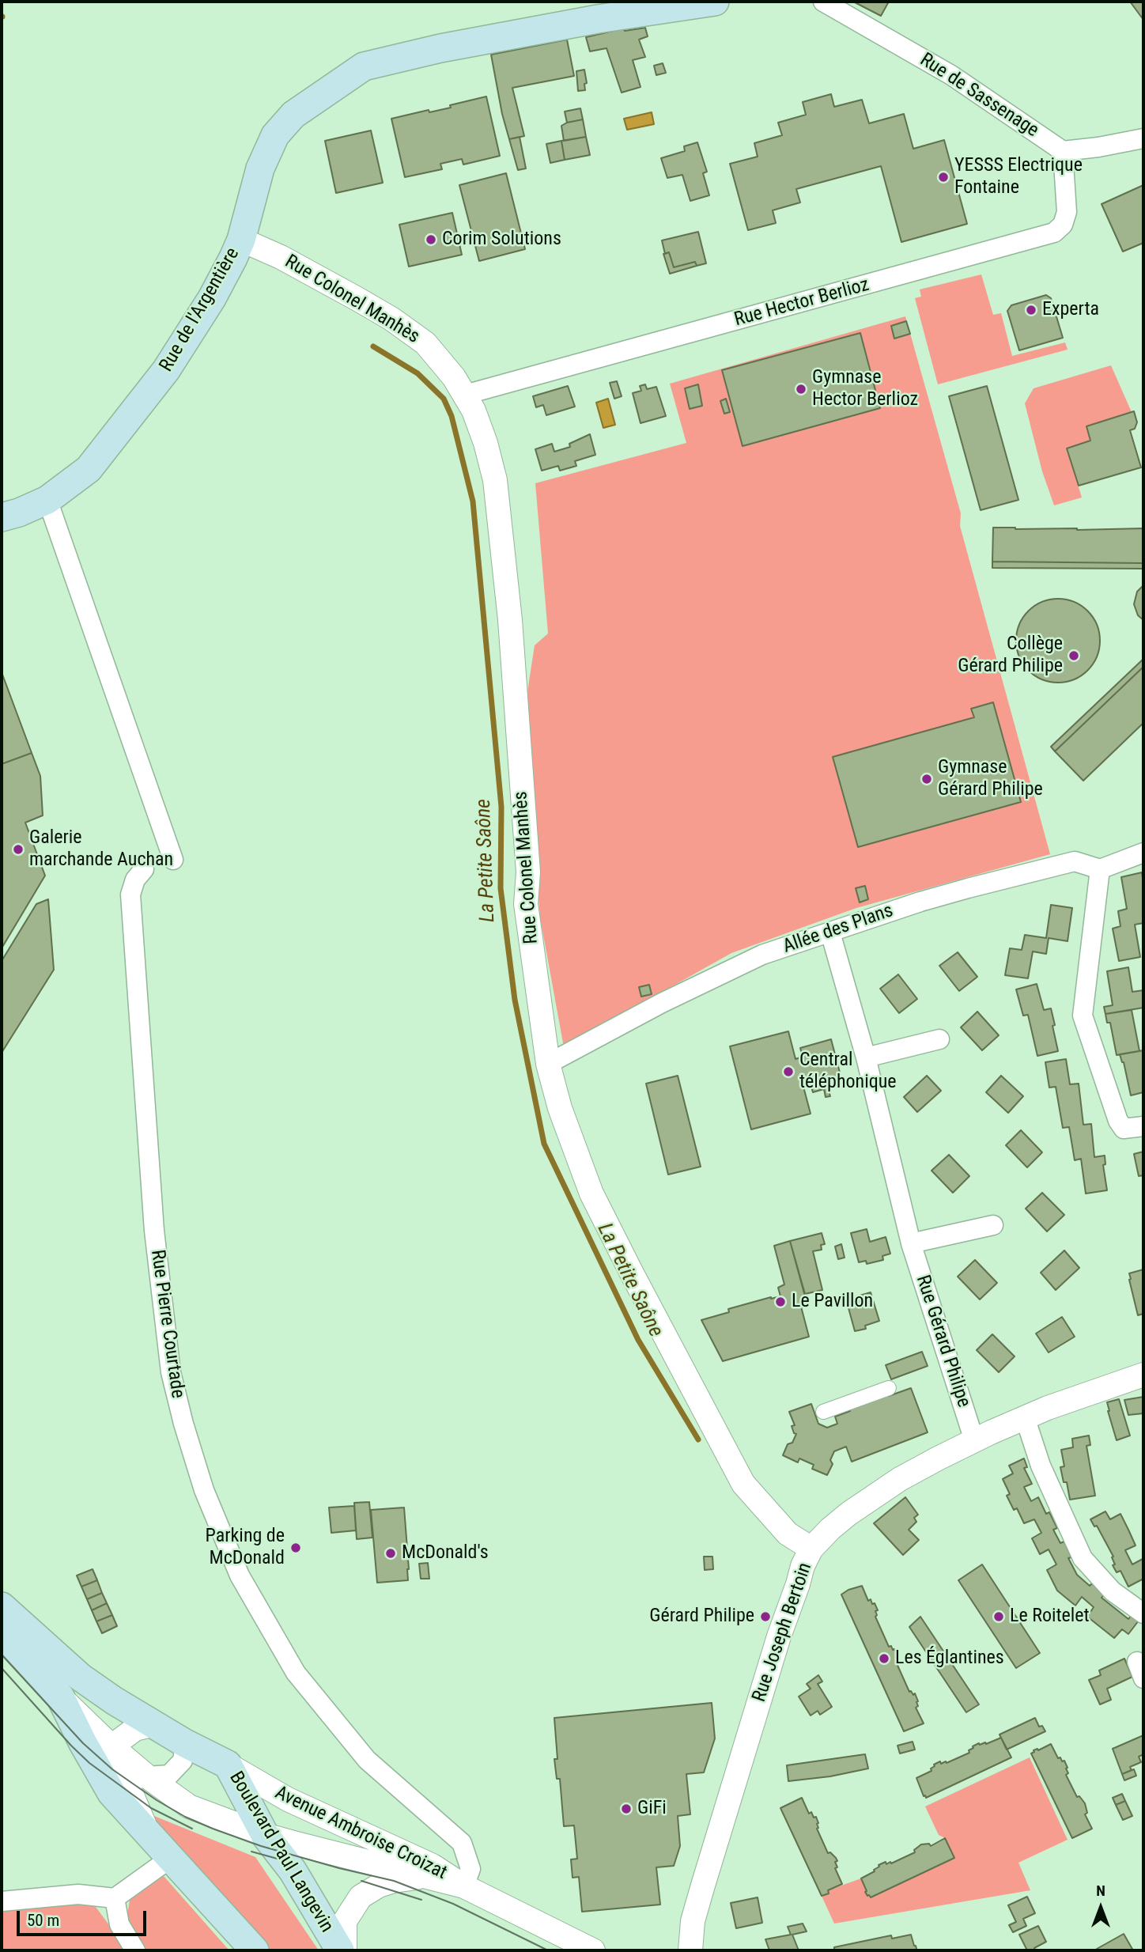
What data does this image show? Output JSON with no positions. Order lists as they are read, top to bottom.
{
  "streets": {
    "main road": ["Rue de l'Argentière", "Boulevard Paul Langevin"],
    "street": [
      "Rue de Sassenage",
      "Rue Colonel Manhès",
      "Rue Hector Berlioz",
      "Allée des Plans",
      "Rue Pierre Courtade",
      "Rue Gérard Philipe",
      "Rue Joseph Bertoin",
      "Avenue Ambroise Croizat"
    ]
  },
  "crossings": [
    ["Rue de Sassenage", "Rue Hector Berlioz"],
    ["Rue Colonel Manhès", "Rue Hector Berlioz"],
    ["Rue Colonel Manhès", "Rue de l'Argentière"],
    ["Rue Colonel Manhès", "Allée des Plans"],
    ["Rue Colonel Manhès", "Rue Joseph Bertoin"],
    ["Allée des Plans", "Rue Gérard Philipe"],
    ["Rue Pierre Courtade", "Avenue Ambroise Croizat"],
    ["Rue Gérard Philipe", "Rue Joseph Bertoin"],
    ["Avenue Ambroise Croizat", "Boulevard Paul Langevin"]
  ],
  "water": ["La Petite Saône"],
  "places": [
    "YESSS Electrique Fontaine",
    "Corim Solutions",
    "Experta",
    "Gymnase Hector Berlioz",
    "Collège Gérard Philipe",
    "Gymnase Gérard Philipe",
    "Galerie marchande Auchan",
    "Central téléphonique",
    "Le Pavillon",
    "Parking de McDonald",
    "McDonald's",
    "Gérard Philipe",
    "Le Roitelet",
    "Les Églantines",
    "GiFi"
  ],
  "scale_bar": "50 m",
  "north": "top"
}
